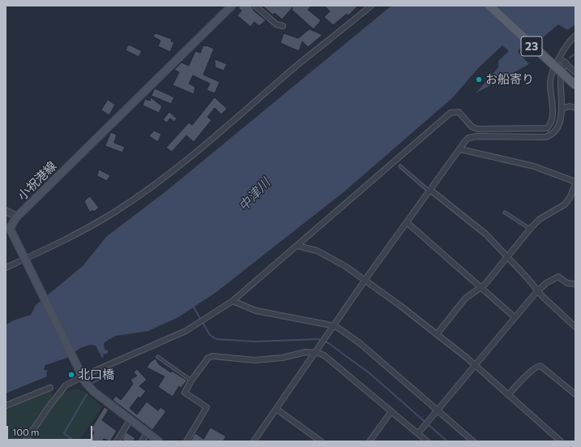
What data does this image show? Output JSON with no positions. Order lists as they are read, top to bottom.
{
  "streets": {
    "main road": ["23", "小祝港線"]
  },
  "water": ["中津川"],
  "places": ["お船寄り", "北口橋"],
  "scale_bar": "100 m"
}
